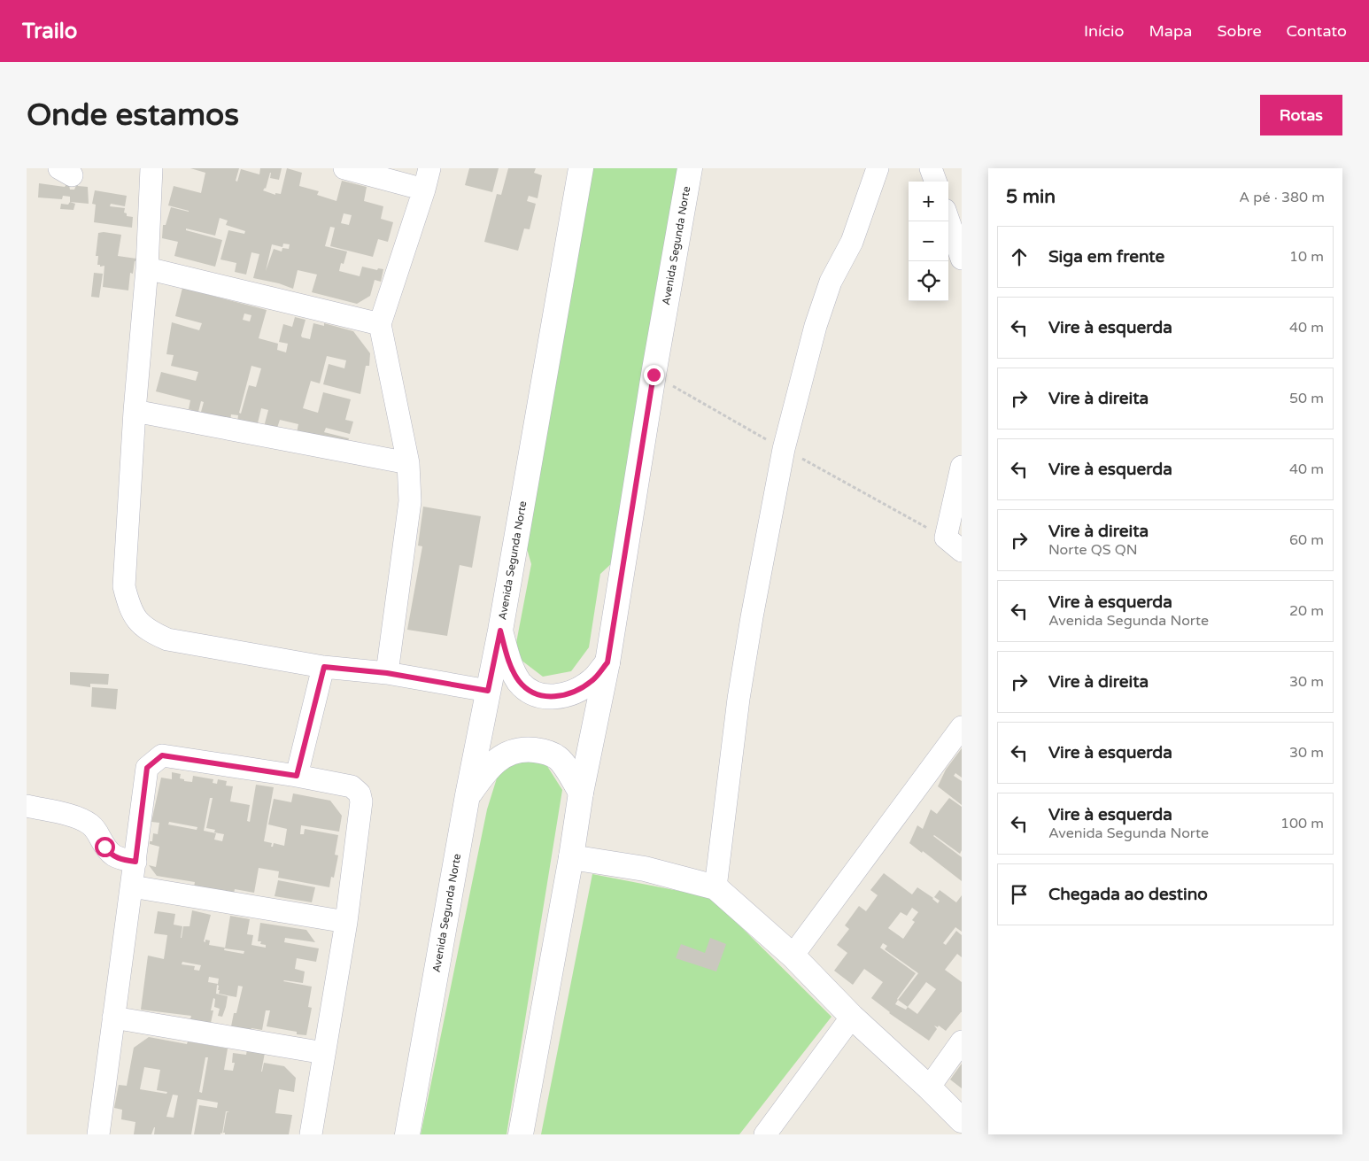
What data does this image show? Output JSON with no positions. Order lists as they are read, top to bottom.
{
  "streets": {
    "main road": ["Avenida Segunda Norte"]
  },
  "page": {
    "header": "Trailo",
    "nav": [
      "Início",
      "Mapa",
      "Sobre",
      "Contato"
    ],
    "buttons": "Rotas",
    "title": "Onde estamos",
    "heading": ["5 min", "A pé · 380 m"],
    "map_buttons": ["+", "−"],
    "list": [
      ["Siga em frente", "10 m"],
      ["Vire à esquerda", "40 m"],
      ["Vire à direita", "50 m"],
      ["Vire à esquerda", "40 m"],
      ["Vire à direita", "Norte QS QN", "60 m"],
      ["Vire à esquerda", "Avenida Segunda Norte", "20 m"],
      ["Vire à direita", "30 m"],
      ["Vire à esquerda", "30 m"],
      ["Vire à esquerda", "Avenida Segunda Norte", "100 m"],
      "Chegada ao destino"
    ]
  }
}
